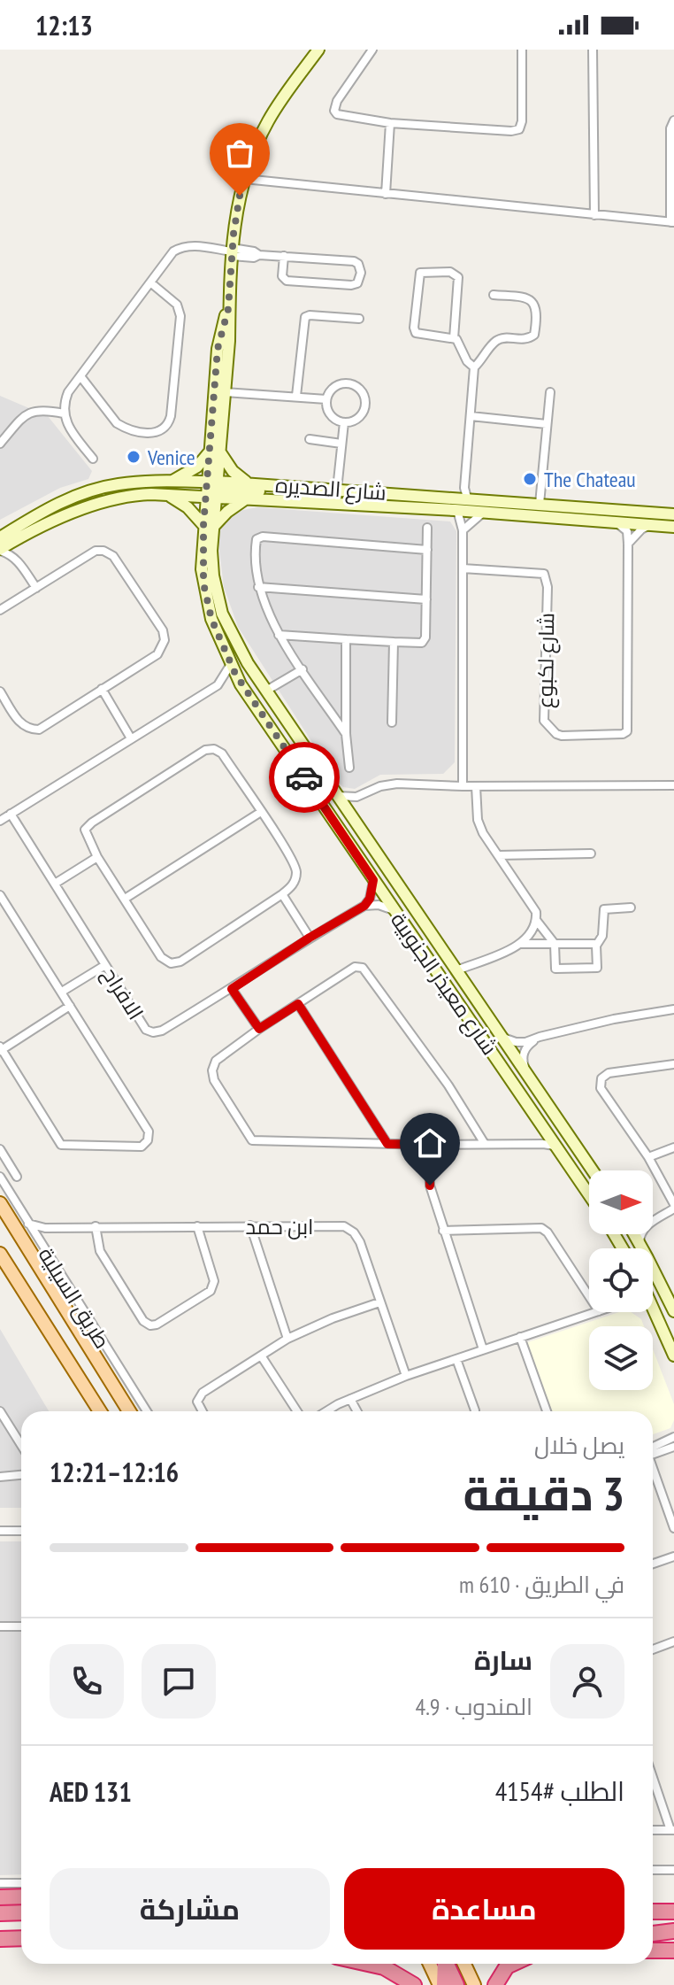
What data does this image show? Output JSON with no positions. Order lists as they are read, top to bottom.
{
  "streets": {
    "main road": ["طريق السيلية"],
    "street": [
      "شارع الصديره",
      "شارع لكبوع",
      "شارع معيذر الجنوبية",
      "الافراح",
      "ابن حمد"
    ]
  },
  "crossings": [
    ["شارع الصديره", "شارع لكبوع"],
    ["شارع الصديره", "شارع معيذر الجنوبية"],
    ["ابن حمد", "طريق السيلية"]
  ],
  "places": ["Venice", "The Chateau"],
  "north": "right",
  "page": {
    "status": "12:13",
    "heading": ["3 دقيقة", "يصل خلال", "12:16–12:21"],
    "panel": [
      "سارة",
      "المندوب · 4.9",
      "الطلب #4154",
      "AED 131"
    ],
    "bar": "في الطريق · 610 m",
    "buttons": ["مساعدة", "مشاركة"]
  }
}
